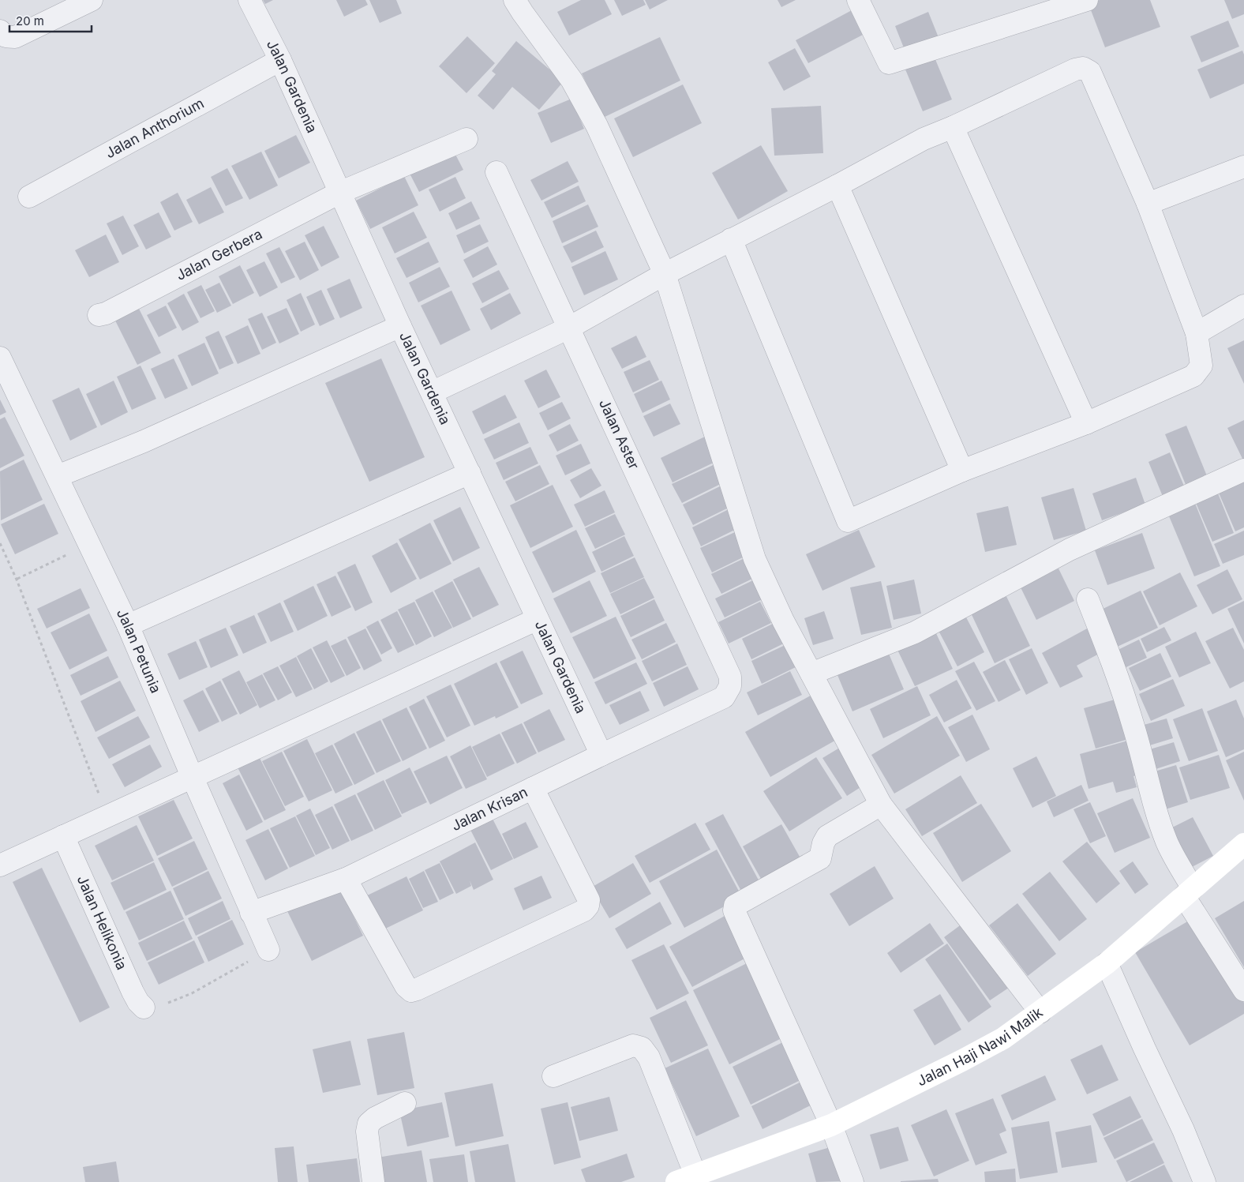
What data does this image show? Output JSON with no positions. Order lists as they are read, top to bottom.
{
  "streets": {
    "main road": ["Jalan Haji Nawi Malik"],
    "street": [
      "Jalan Gardenia",
      "Jalan Anthorium",
      "Jalan Gerbera",
      "Jalan Aster",
      "Jalan Petunia",
      "Jalan Krisan",
      "Jalan Helikonia"
    ]
  },
  "crossings": [
    ["Jalan Gardenia", "Jalan Anthorium"],
    ["Jalan Gardenia", "Jalan Gerbera"],
    ["Jalan Gardenia", "Jalan Krisan"],
    ["Jalan Aster", "Jalan Krisan"],
    ["Jalan Petunia", "Jalan Krisan"]
  ],
  "scale_bar": "20 m"
}
